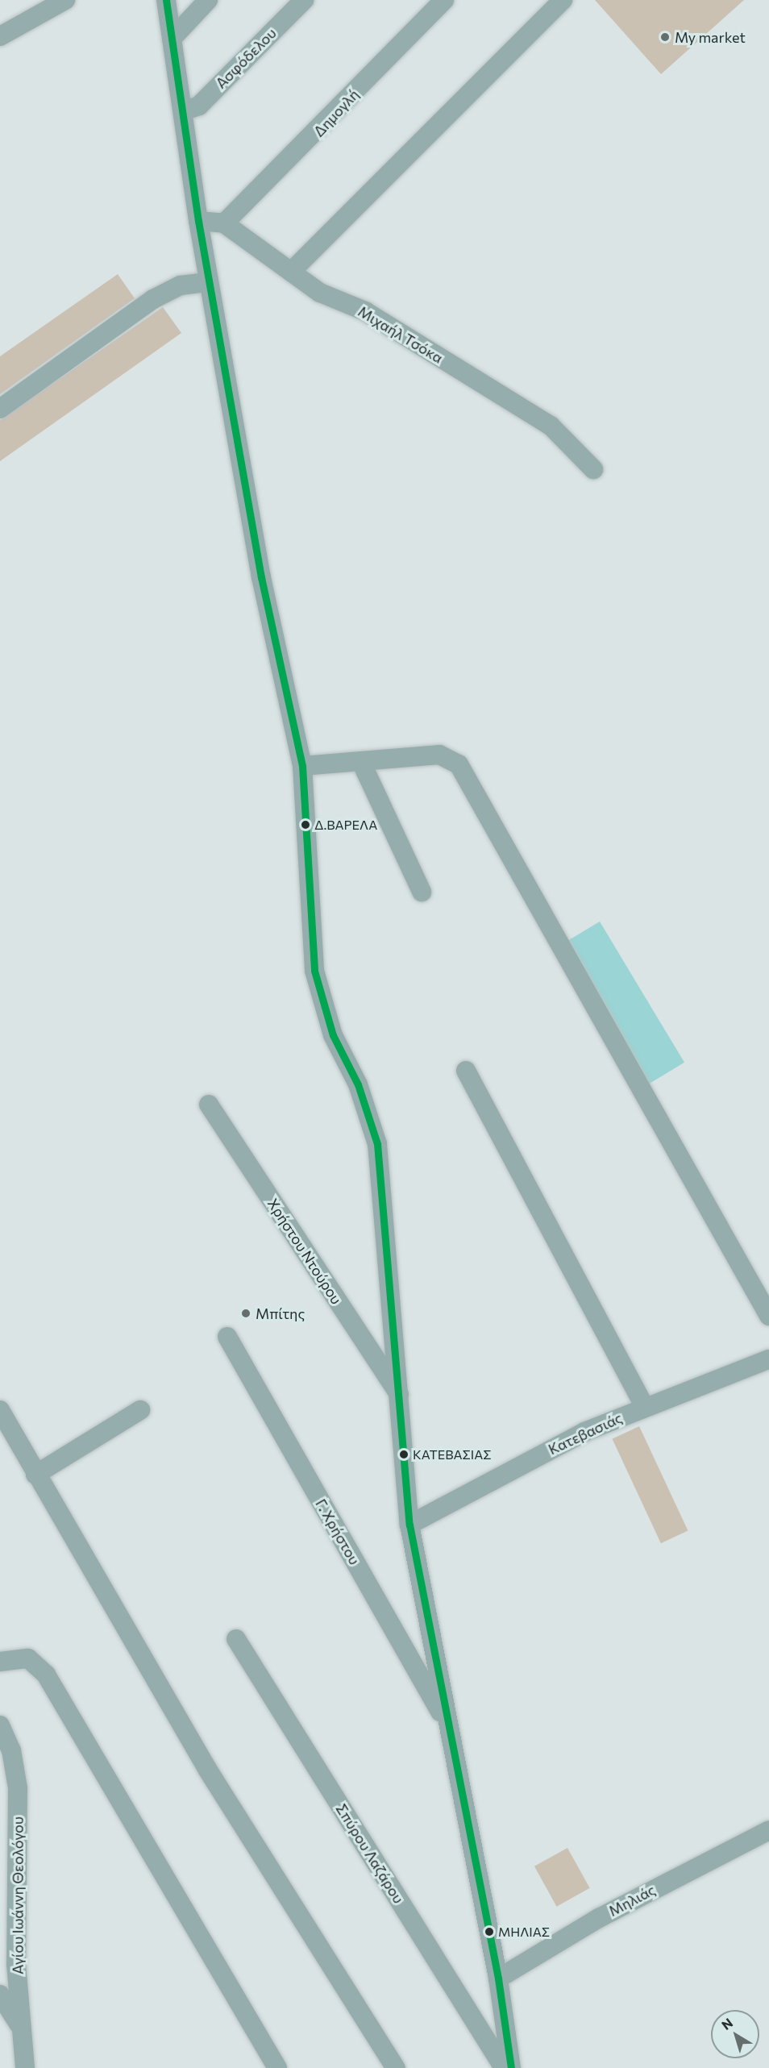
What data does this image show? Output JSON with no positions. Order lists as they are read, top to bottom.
{
  "streets": {
    "street": [
      "Ασφόδελου",
      "Δημογλή",
      "Μιχαήλ Τσόκα",
      "Χρήστου Ντούρου",
      "Κατεβασιάς",
      "Γ. Χρήστου",
      "Σπύρου Λαζάρου",
      "Αγίου Ιωάννη Θεολόγου",
      "Μηλιάς"
    ]
  },
  "crossings": [
    ["Δημογλή", "Μιχαήλ Τσόκα"]
  ],
  "places": [
    "My market",
    "Δ.ΒΑΡΕΛΑ",
    "Μπίτης",
    "ΚΑΤΕΒΑΣΙΑΣ",
    "ΜΗΛΙΑΣ"
  ],
  "north": "top left"
}
